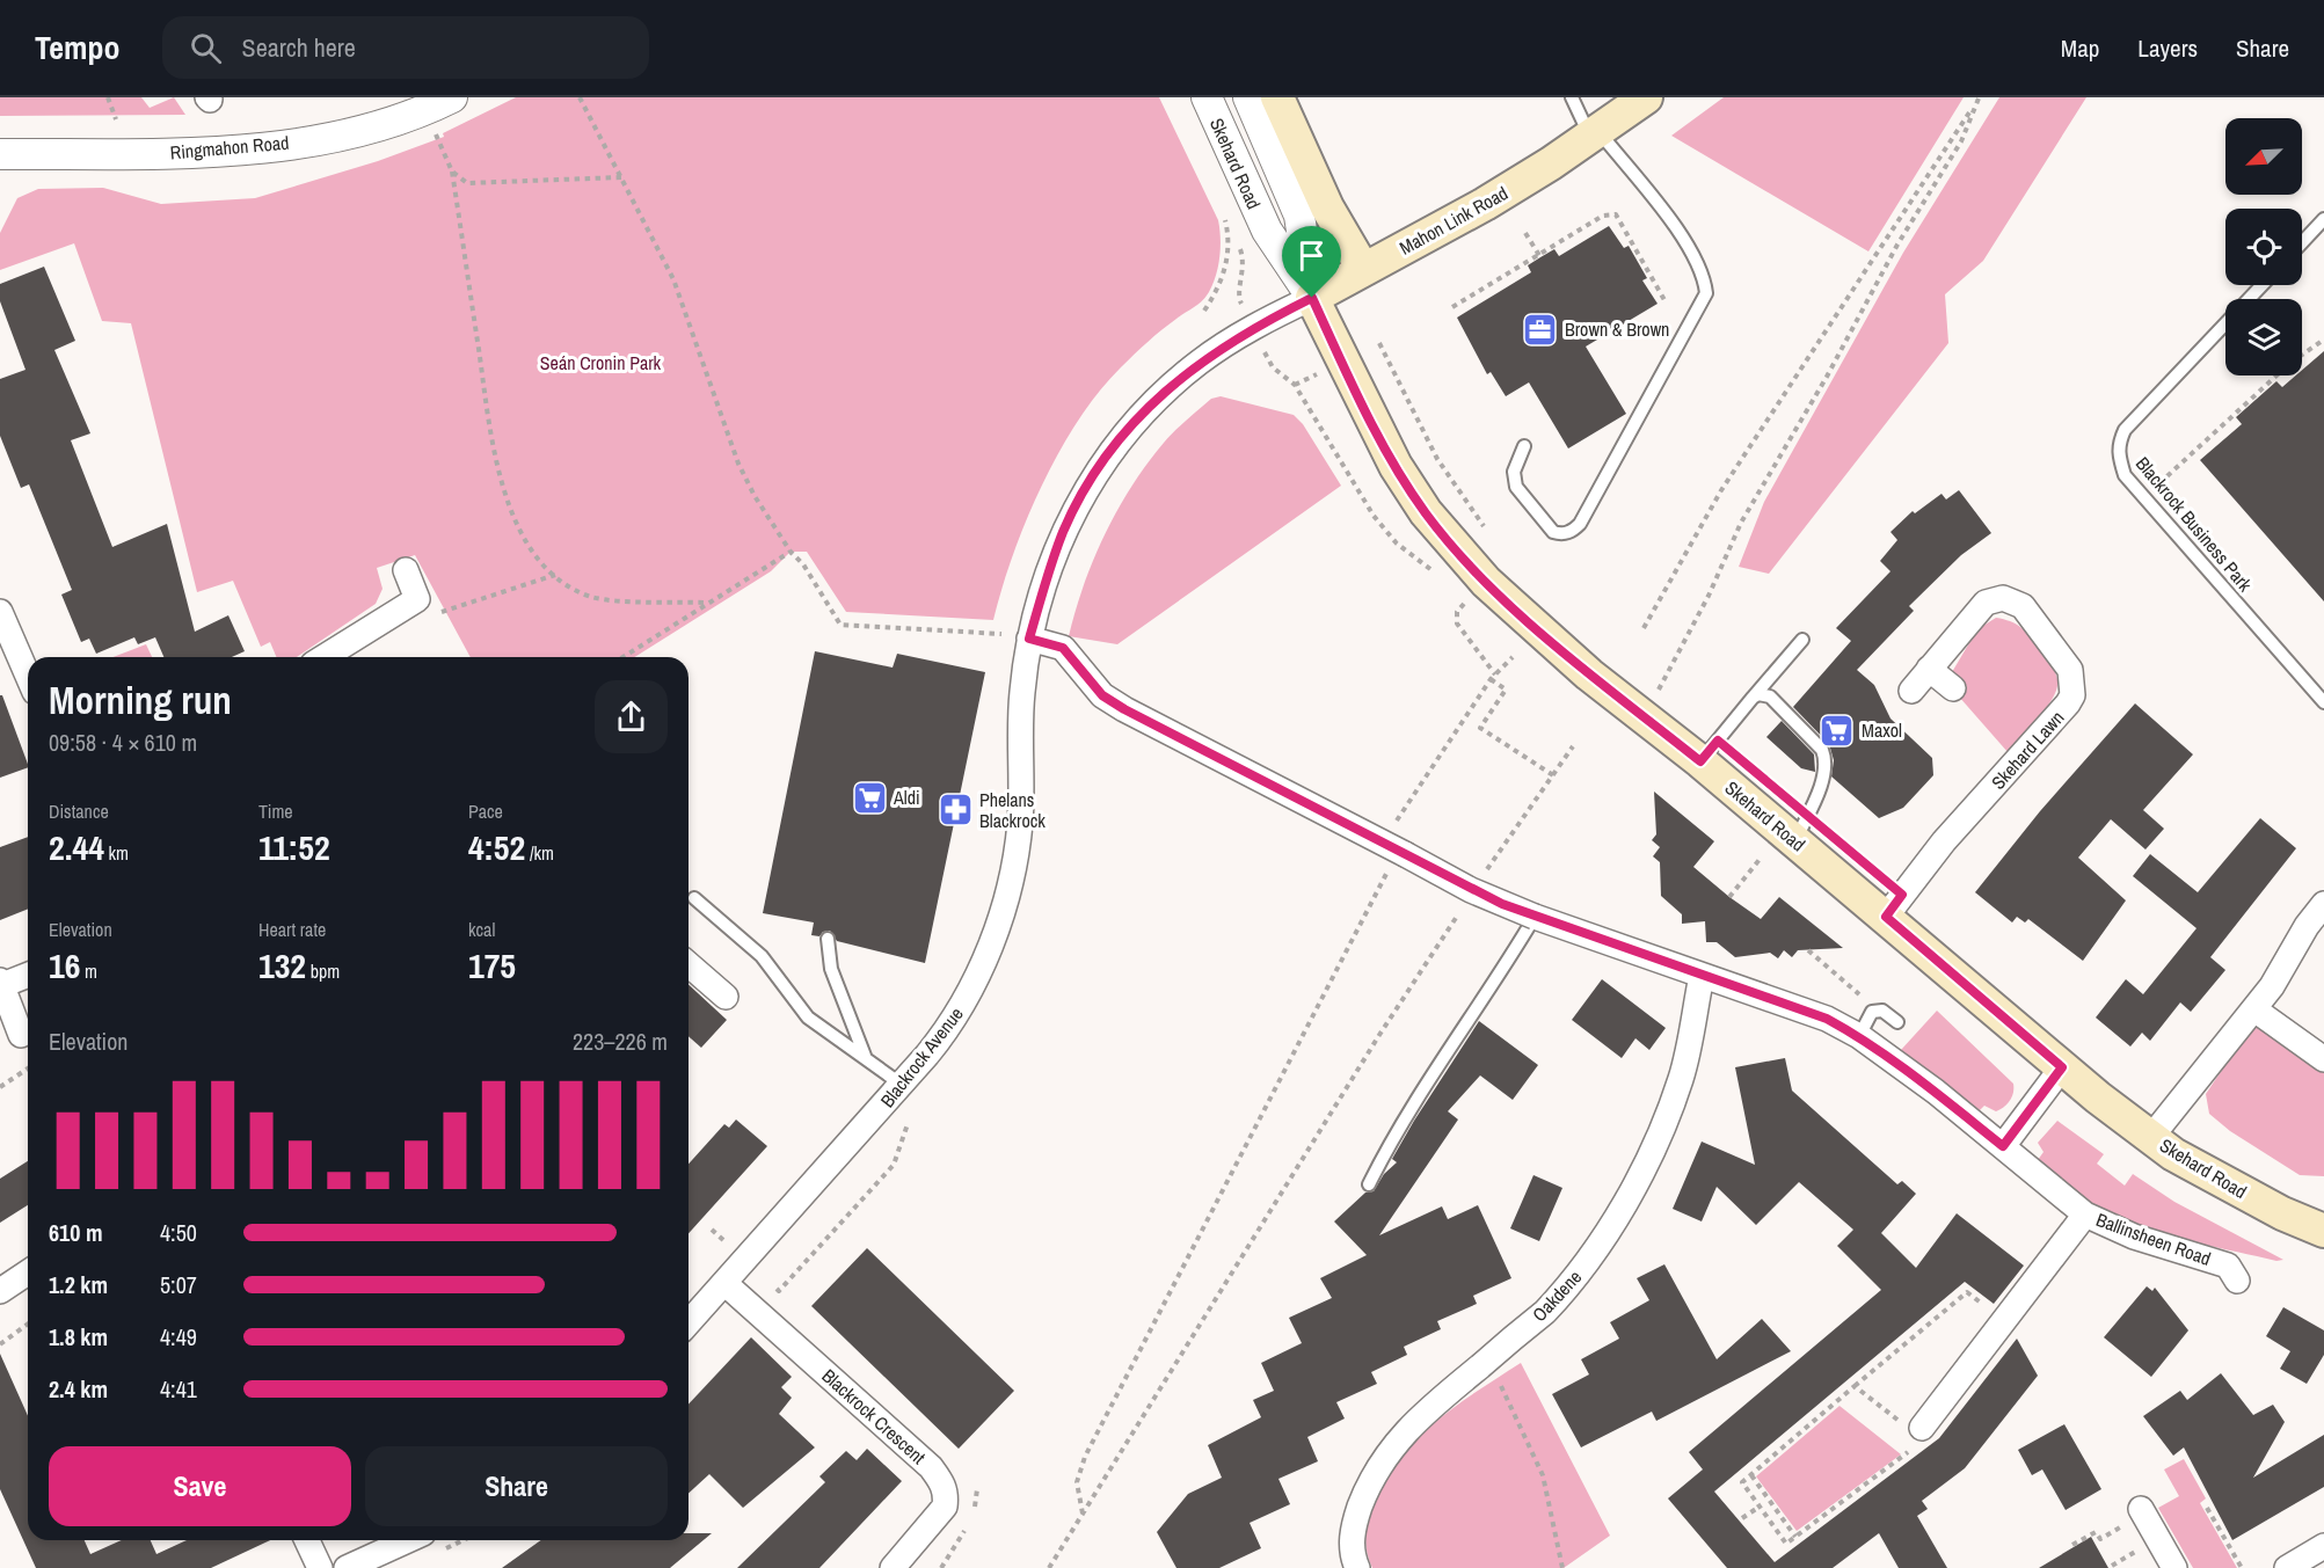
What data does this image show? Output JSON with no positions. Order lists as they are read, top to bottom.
{
  "streets": {
    "main road": ["Skehard Road", "Mahon Link Road"],
    "street": [
      "Ringmahon Road",
      "Skehard Lawn",
      "Blackrock Avenue",
      "Ballinsheen Road",
      "Oakdene",
      "Blackrock Crescent"
    ],
    "lane": ["Blackrock Business Park"]
  },
  "crossings": [
    ["Skehard Road", "Mahon Link Road"],
    ["Skehard Road", "Skehard Lawn"],
    ["Skehard Road", "Blackrock Avenue"],
    ["Mahon Link Road", "Blackrock Avenue"],
    ["Blackrock Avenue", "Ballinsheen Road"],
    ["Blackrock Avenue", "Blackrock Crescent"],
    ["Ballinsheen Road", "Oakdene"]
  ],
  "parks": ["Seán Cronin Park"],
  "places": {
    "office": ["Brown & Brown"],
    "supermarket": ["Maxol", "Aldi"],
    "pharmacy": ["Phelans Blackrock"]
  },
  "north": "bottom left",
  "page": {
    "header": "Tempo",
    "search": "Search here",
    "nav": ["Map", "Layers", "Share"],
    "heading": ["Morning run", "09:58 · 4 × 610 m"],
    "stats": [
      ["Distance", "2.44 km"],
      ["Time", "11:52"],
      ["Pace", "4:52 /km"],
      ["Elevation", "16 m"],
      ["Heart rate", "132 bpm"],
      ["kcal", "175"]
    ],
    "chart": ["Elevation", "223–226 m"],
    "list": [
      {
        "name": "610 m",
        "note": "4:50"
      },
      {
        "name": "1.2 km",
        "note": "5:07"
      },
      {
        "name": "1.8 km",
        "note": "4:49"
      },
      {
        "name": "2.4 km",
        "note": "4:41"
      }
    ],
    "buttons": ["Save", "Share"]
  }
}
